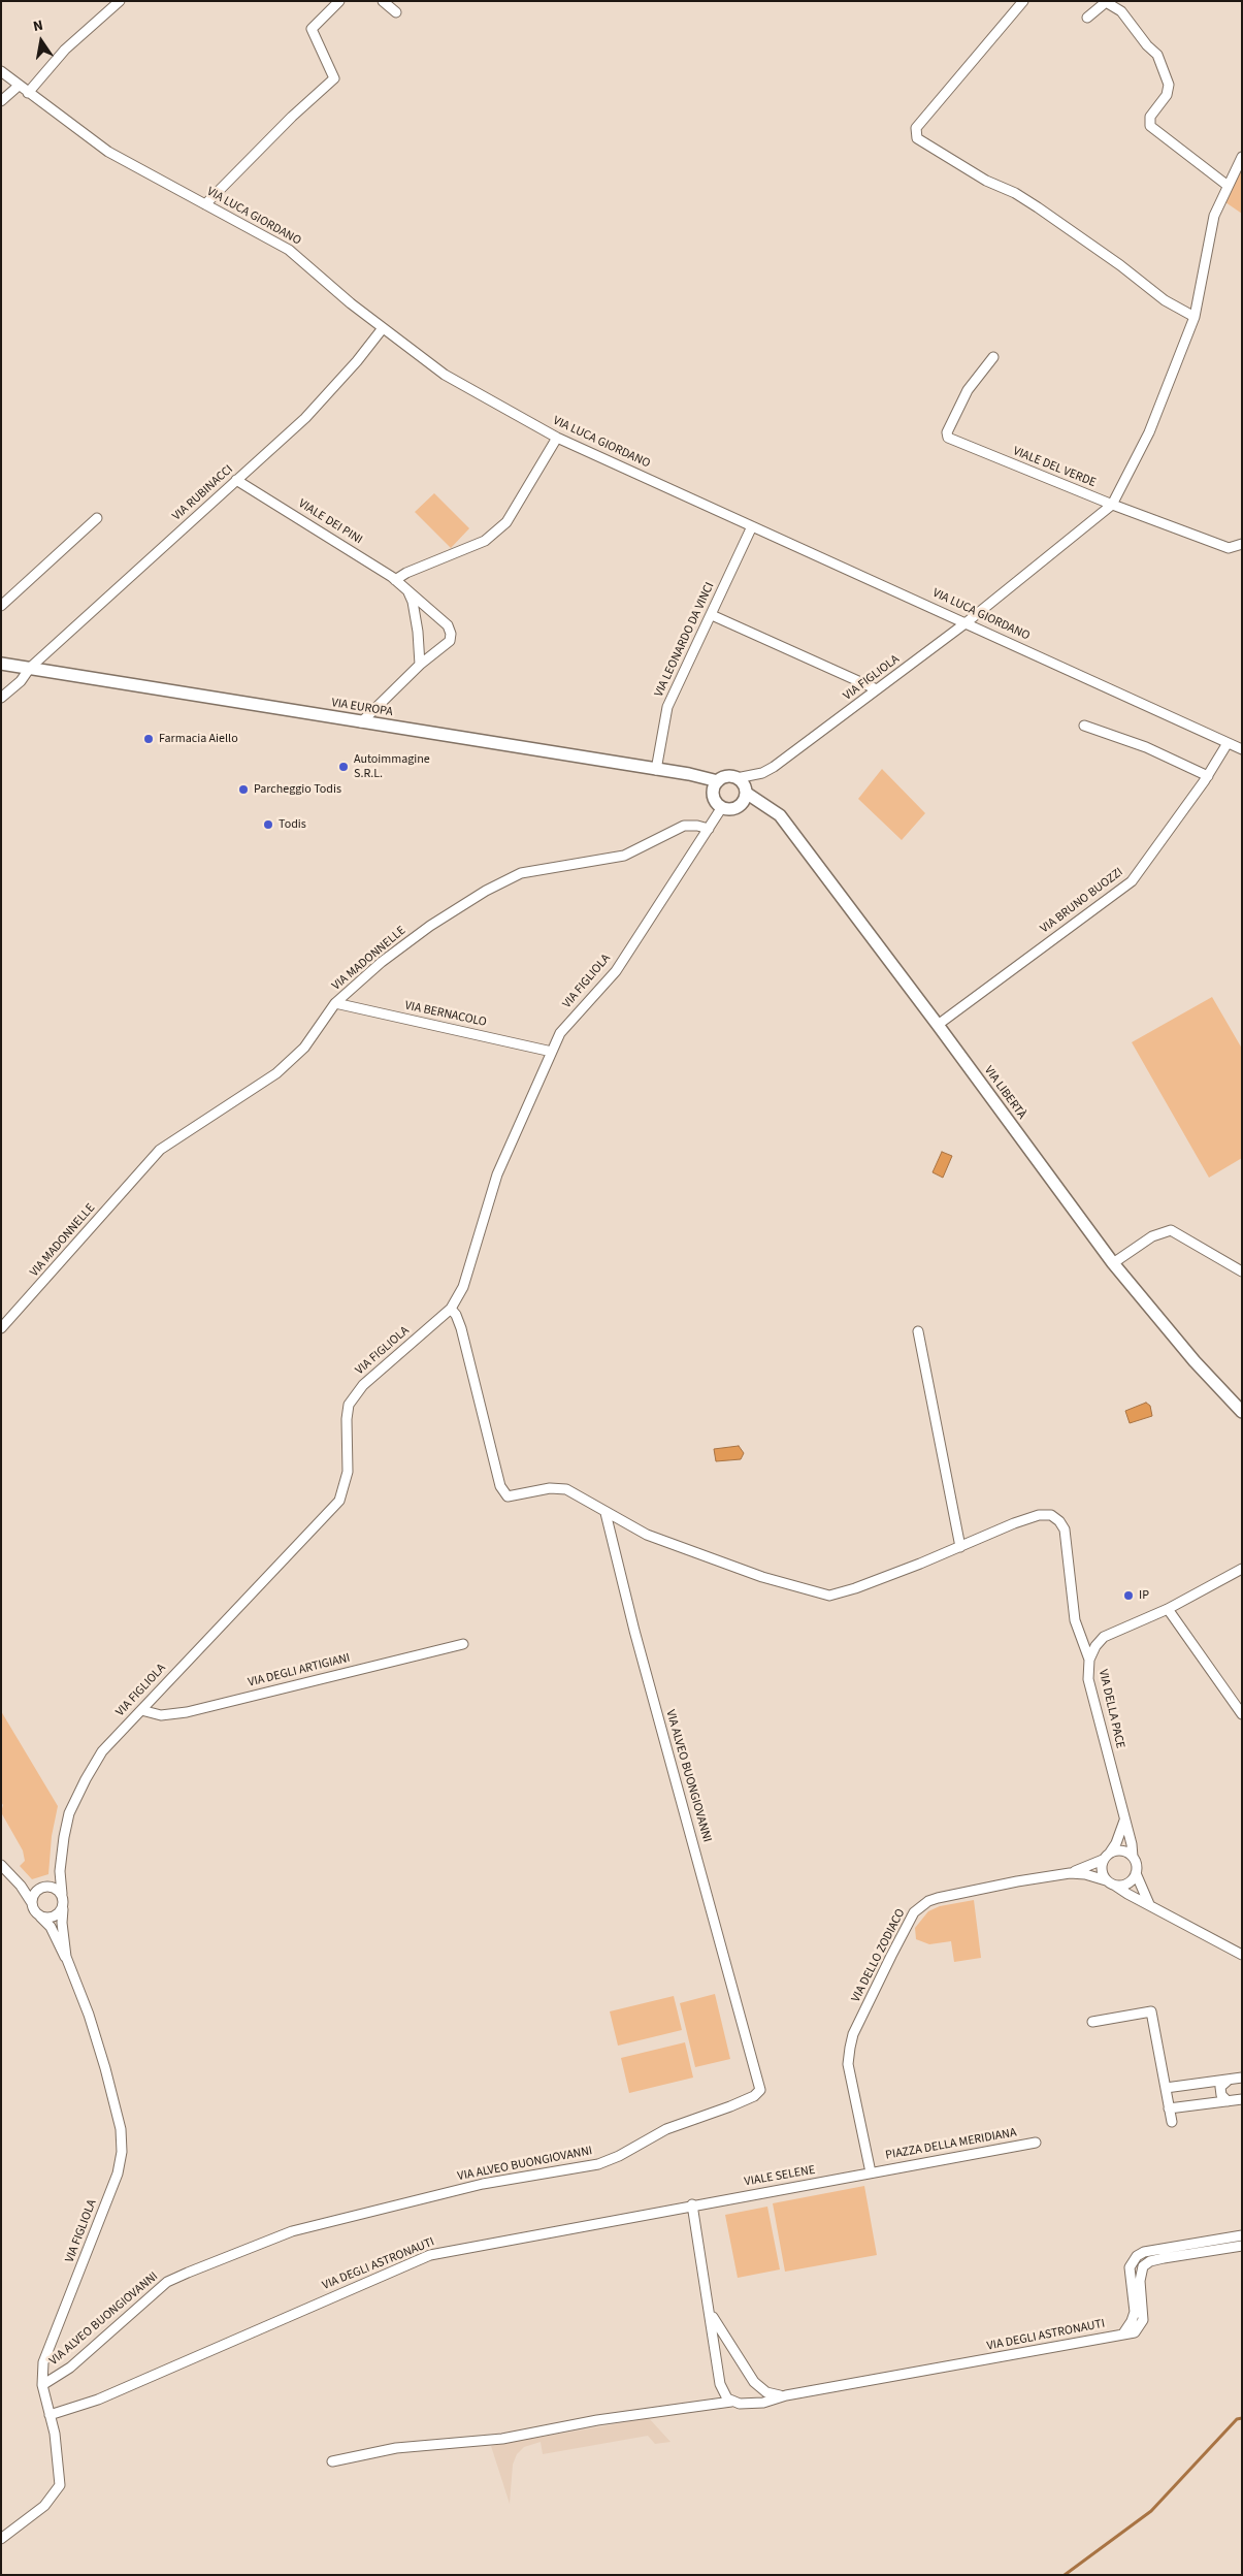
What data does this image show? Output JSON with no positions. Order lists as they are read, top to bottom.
{
  "streets": {
    "street": [
      "VIA LUCA GIORDANO",
      "VIALE DEL VERDE",
      "VIA RUBINACCI",
      "VIALE DEI PINI",
      "VIA LEONARDO DA VINCI",
      "VIA FIGLIOLA",
      "VIA EUROPA",
      "VIA BRUNO BUOZZI",
      "VIA MADONNELLE",
      "VIA BERNACOLO",
      "VIA LIBERTÀ",
      "VIA DEGLI ARTIGIANI",
      "VIA DELLA PACE",
      "VIA ALVEO BUONGIOVANNI",
      "VIA DELLO ZODIACO",
      "PIAZZA DELLA MERIDIANA",
      "VIALE SELENE",
      "VIA DEGLI ASTRONAUTI"
    ]
  },
  "crossings": [
    ["VIA LUCA GIORDANO", "VIA RUBINACCI"],
    ["VIA LUCA GIORDANO", "VIA LEONARDO DA VINCI"],
    ["VIA LUCA GIORDANO", "VIA FIGLIOLA"],
    ["VIA LUCA GIORDANO", "VIA BRUNO BUOZZI"],
    ["VIALE DEL VERDE", "VIA FIGLIOLA"],
    ["VIA RUBINACCI", "VIALE DEI PINI"],
    ["VIA RUBINACCI", "VIA EUROPA"],
    ["VIALE DEI PINI", "VIA EUROPA"],
    ["VIA LEONARDO DA VINCI", "VIA EUROPA"],
    ["VIA FIGLIOLA", "VIA EUROPA"],
    ["VIA FIGLIOLA", "VIA MADONNELLE"],
    ["VIA FIGLIOLA", "VIA BERNACOLO"],
    ["VIA FIGLIOLA", "VIA LIBERTÀ"],
    ["VIA FIGLIOLA", "VIA DEGLI ARTIGIANI"],
    ["VIA FIGLIOLA", "VIA ALVEO BUONGIOVANNI"],
    ["VIA FIGLIOLA", "VIA DEGLI ASTRONAUTI"],
    ["VIA EUROPA", "VIA LIBERTÀ"],
    ["VIA BRUNO BUOZZI", "VIA LIBERTÀ"],
    ["VIA MADONNELLE", "VIA BERNACOLO"],
    ["VIA DELLA PACE", "VIA DELLO ZODIACO"],
    ["VIA DELLO ZODIACO", "PIAZZA DELLA MERIDIANA"],
    ["VIA DELLO ZODIACO", "VIALE SELENE"],
    ["PIAZZA DELLA MERIDIANA", "VIALE SELENE"],
    ["VIALE SELENE", "VIA DEGLI ASTRONAUTI"]
  ],
  "places": [
    "Farmacia Aiello",
    "Autoimmagine S.R.L.",
    "Parcheggio Todis",
    "Todis",
    "IP"
  ],
  "north": "top"
}
